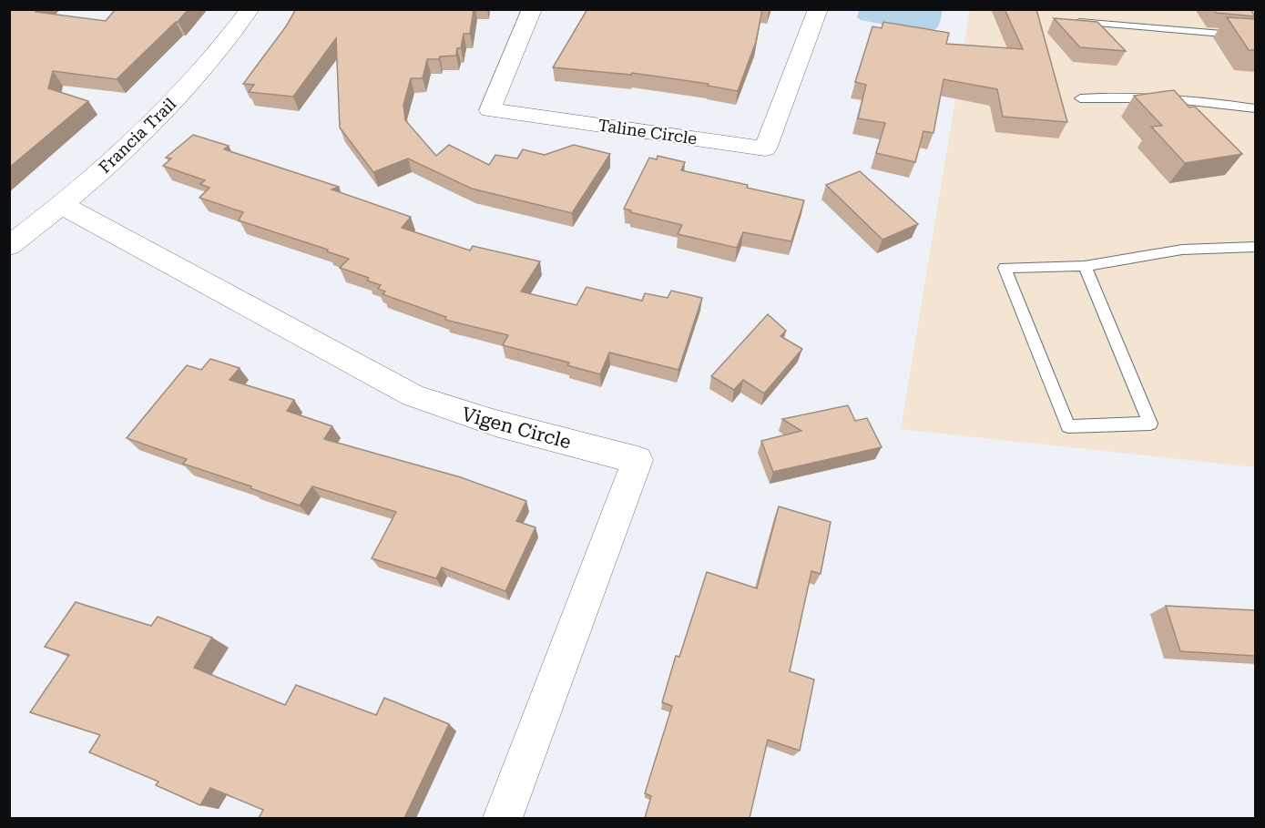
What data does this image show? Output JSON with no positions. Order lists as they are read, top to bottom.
{
  "streets": {
    "street": ["Taline Circle", "Francia Trail", "Vigen Circle"]
  },
  "crossings": [
    ["Francia Trail", "Vigen Circle"]
  ]
}
